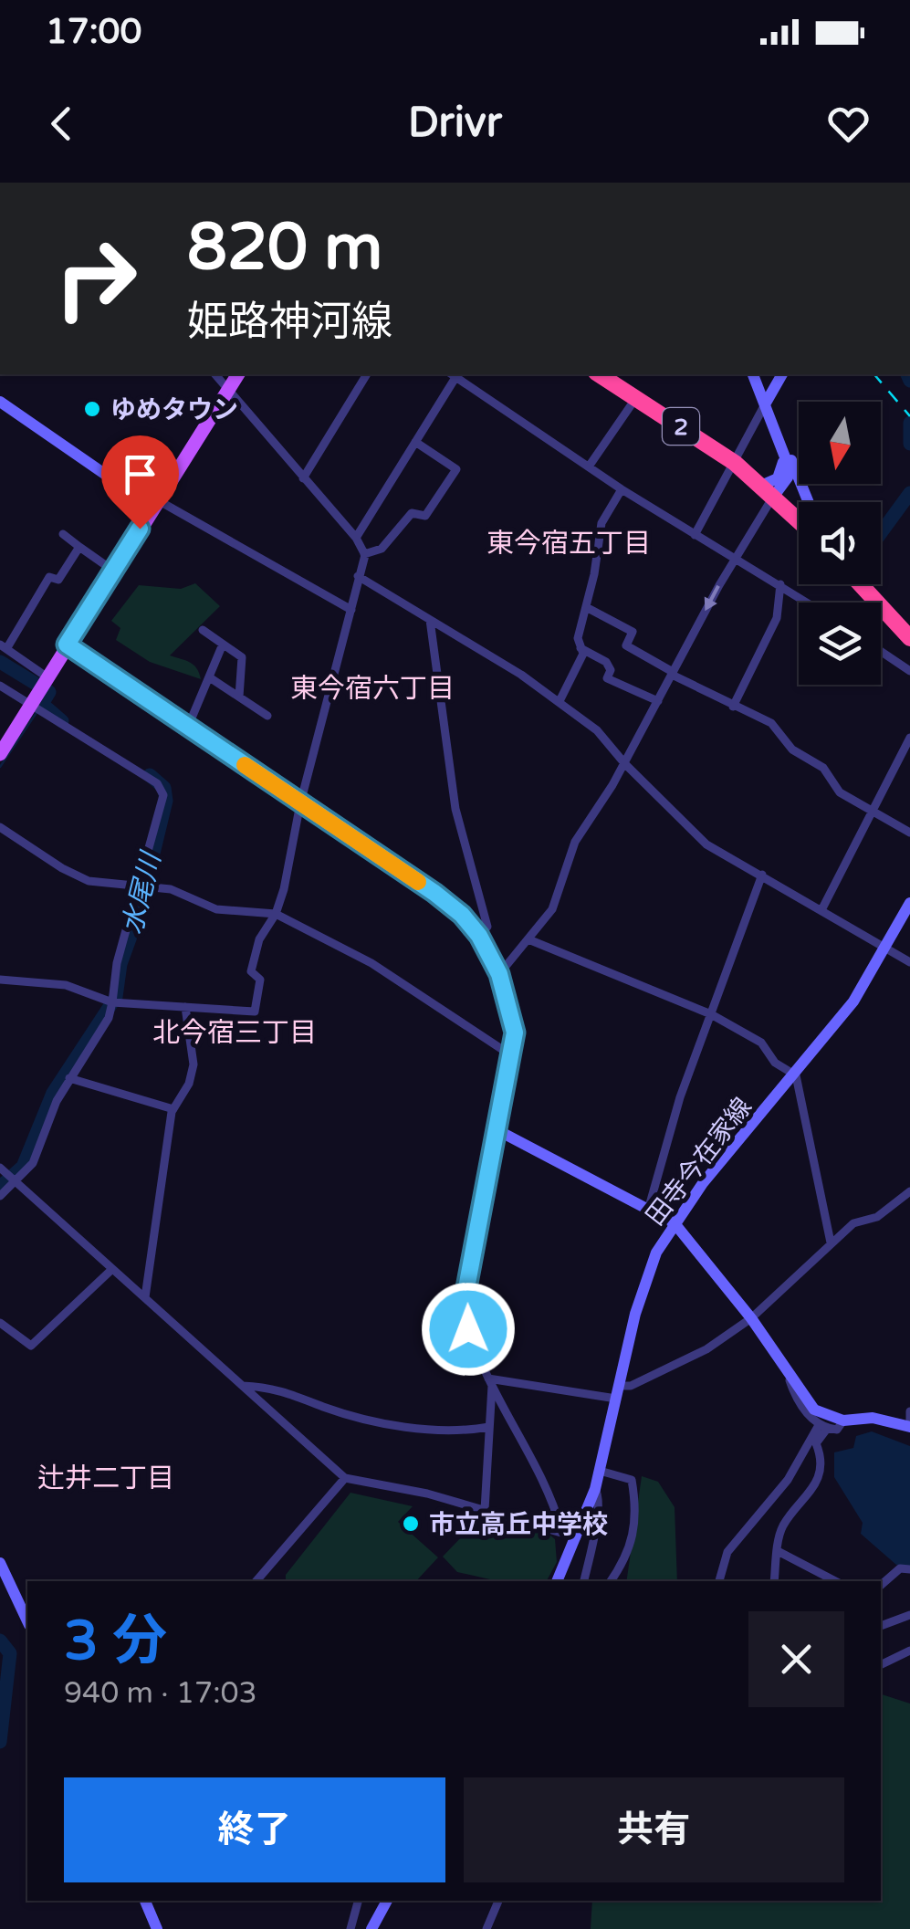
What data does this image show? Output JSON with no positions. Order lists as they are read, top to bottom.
{
  "streets": {
    "highway": ["2"],
    "street": ["田寺今在家線"]
  },
  "districts": [
    "東今宿五丁目",
    "東今宿六丁目",
    "北今宿三丁目",
    "辻井二丁目"
  ],
  "water": ["水尾川"],
  "places": ["ゆめタウン", "市立高丘中学校"],
  "north": "bottom",
  "page": {
    "status": "17:00",
    "header": "Drivr",
    "turn": ["820 m", "姫路神河線"],
    "heading": ["3 分", "940 m · 17:03"],
    "buttons": ["終了", "共有"]
  }
}
